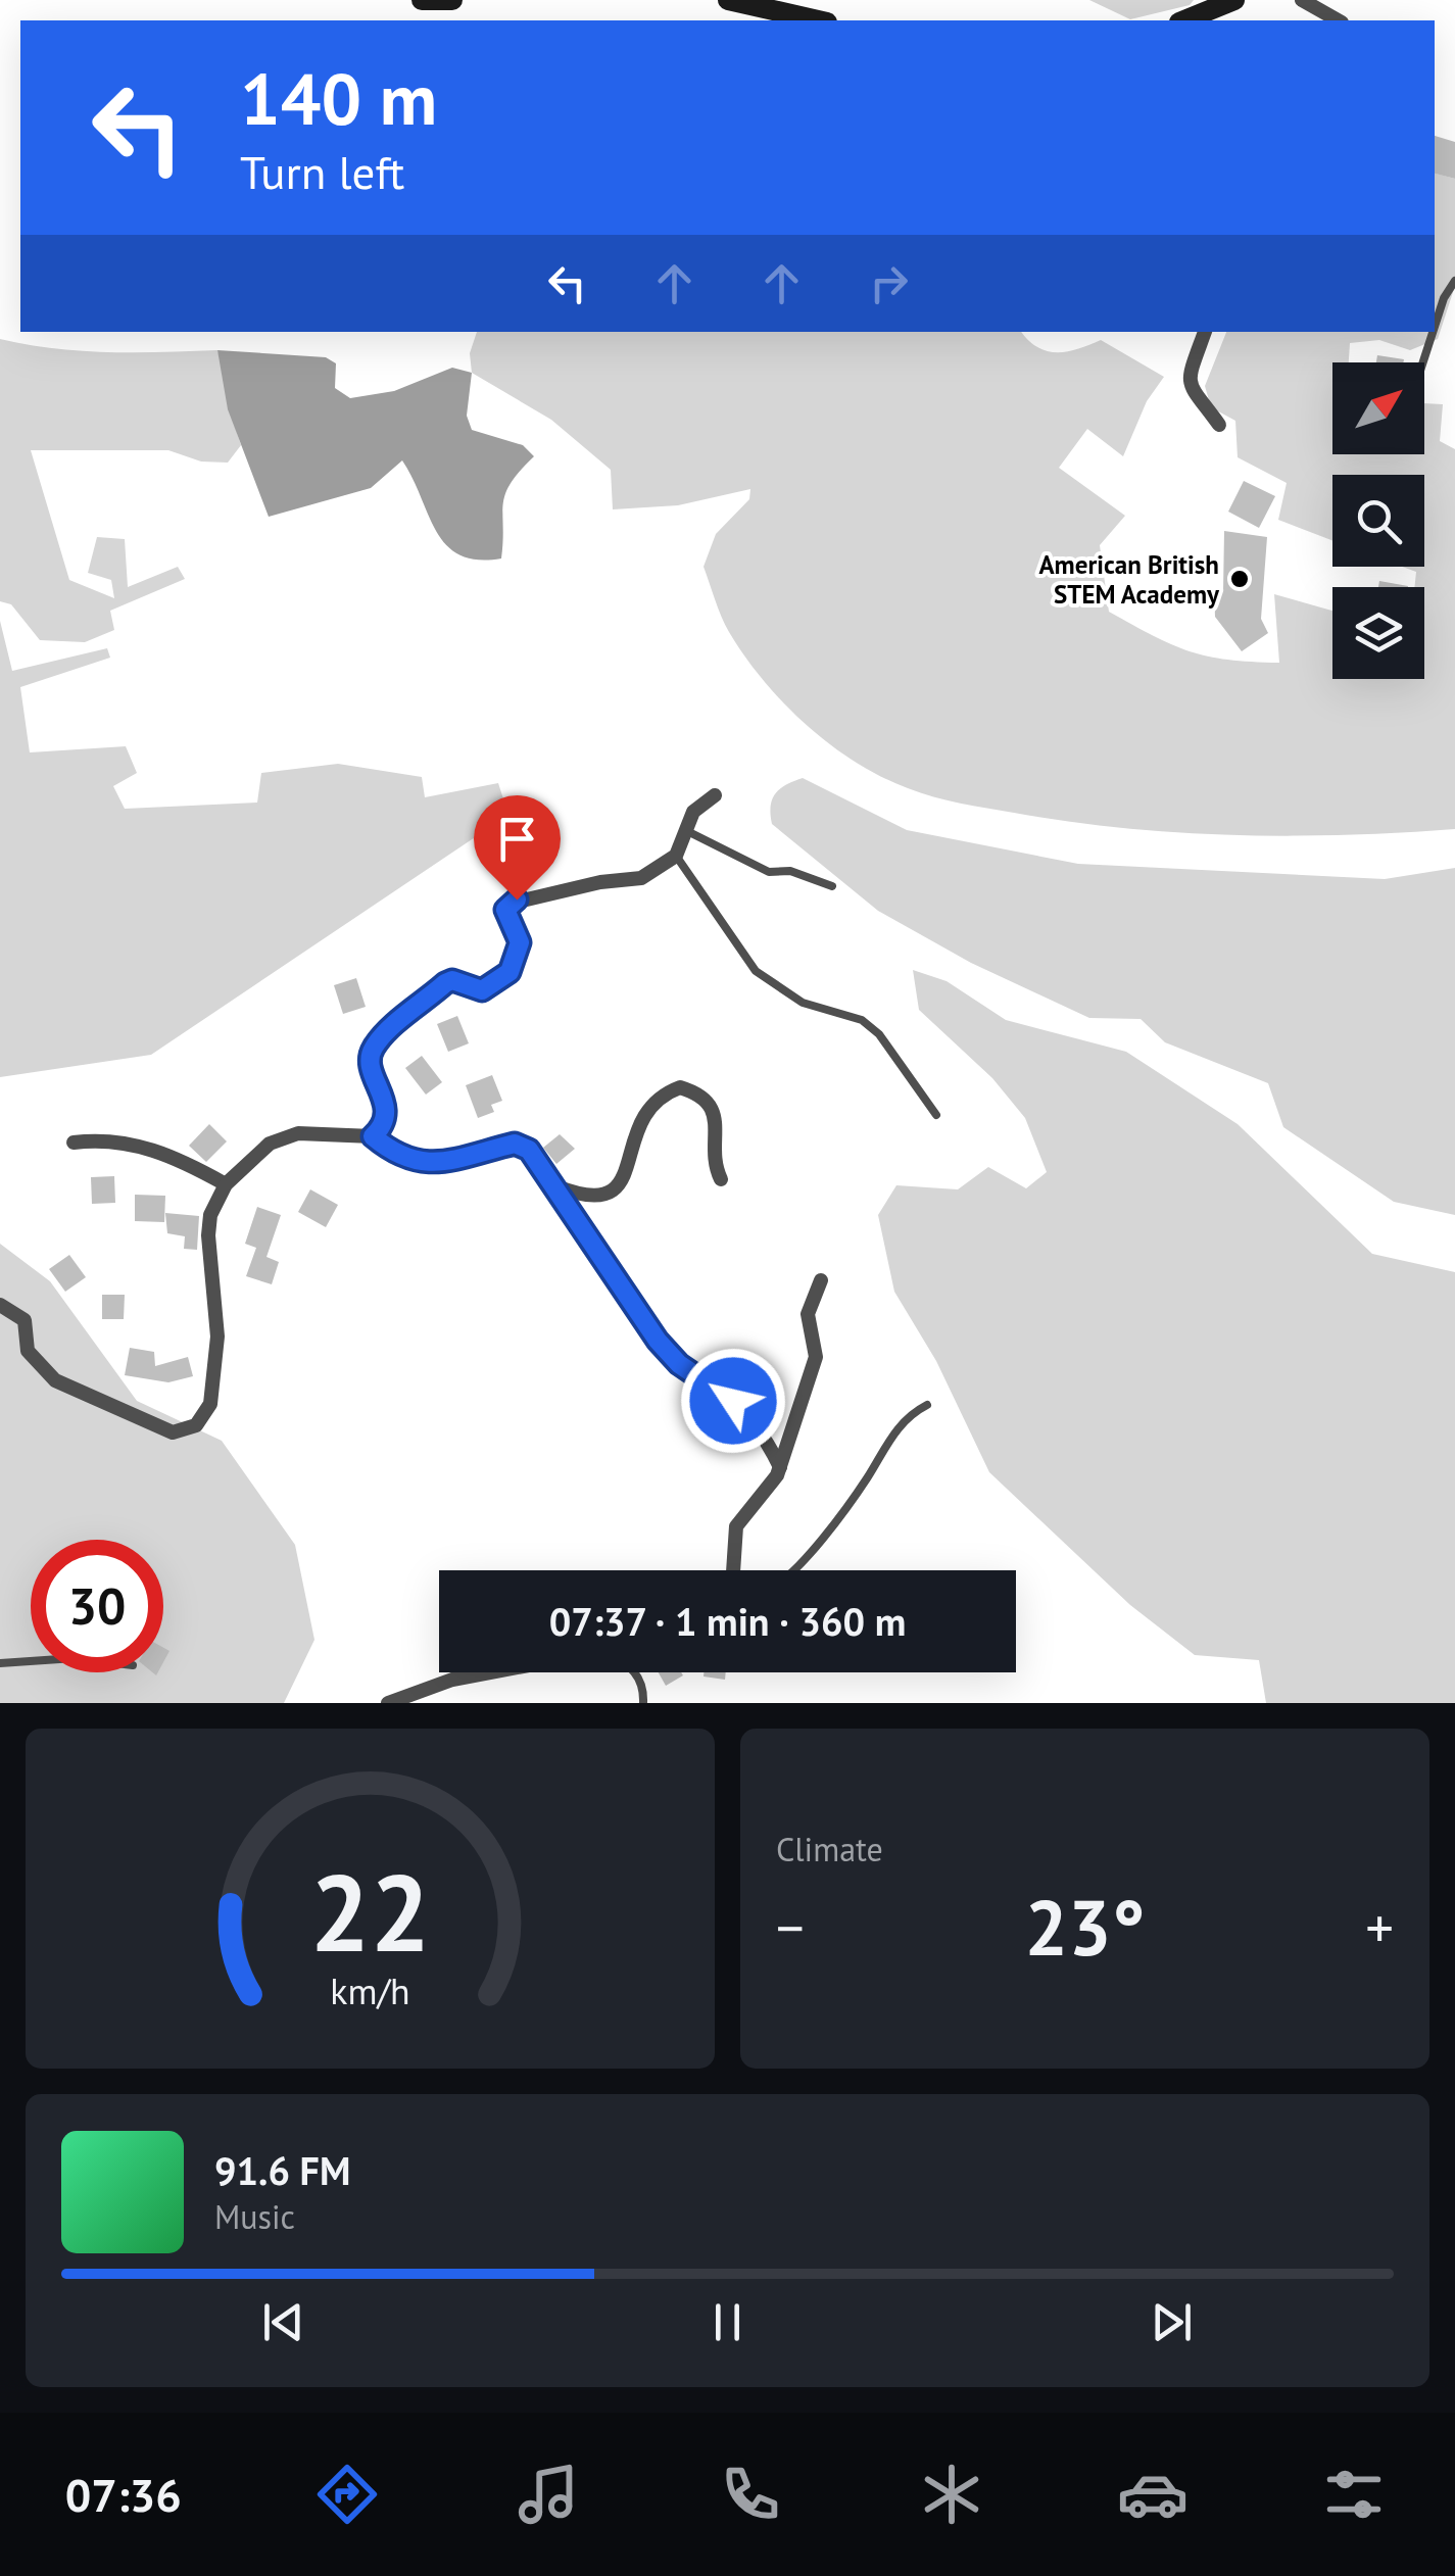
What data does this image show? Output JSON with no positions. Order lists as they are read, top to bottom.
{
  "places": ["American British STEM Academy"],
  "north": "top right",
  "page": {
    "turn": ["140 m", "Turn left"],
    "limit": "30",
    "trip": "07:37 · 1 min · 360 m",
    "tile": "Climate",
    "heat": ["−", "23°", "+"],
    "song": ["91.6 FM", "Music"],
    "tabs": "07:36",
    "gauge": ["22", "km/h"]
  }
}
